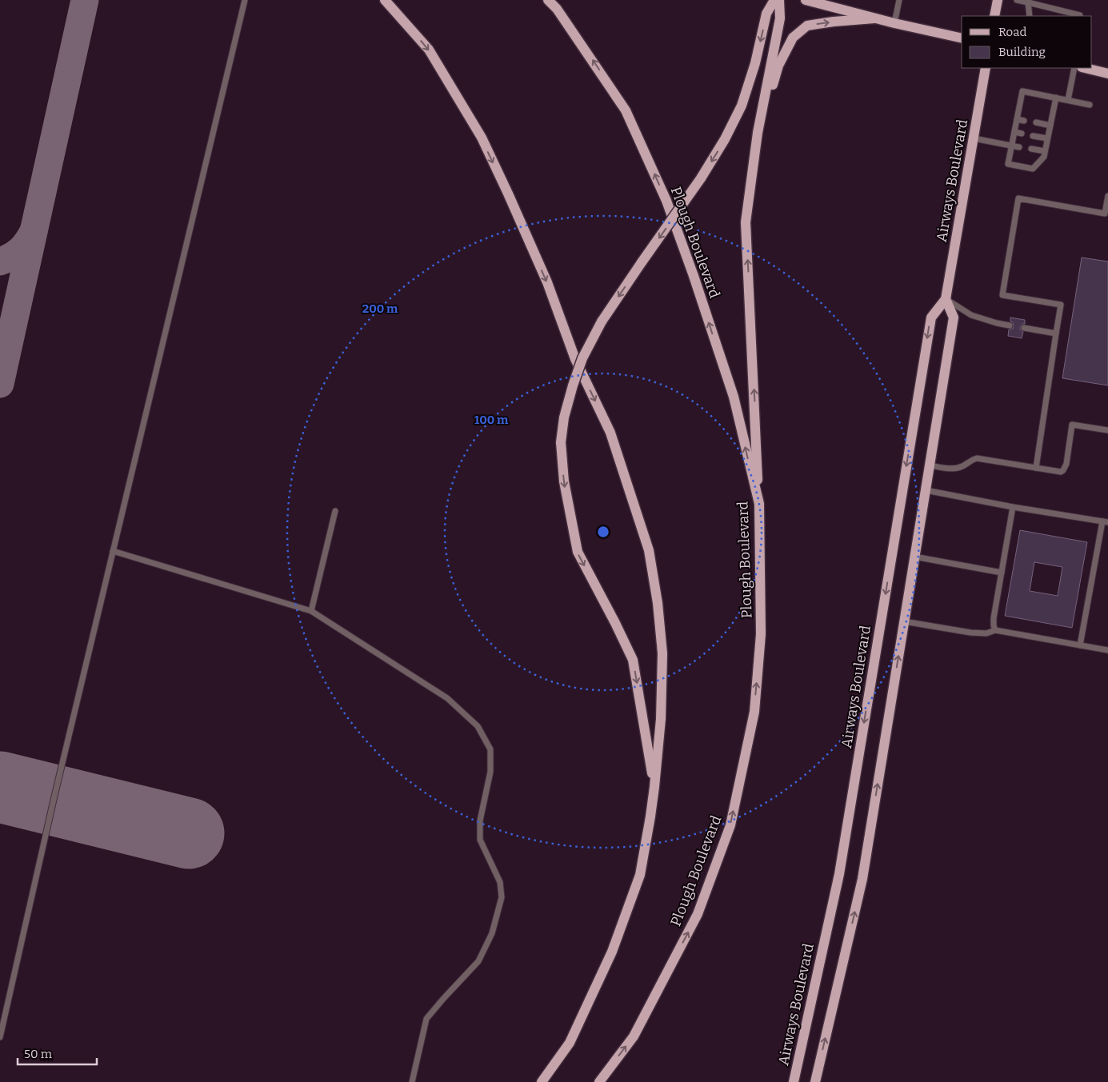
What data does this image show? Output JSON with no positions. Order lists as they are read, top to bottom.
{
  "streets": {
    "main road": ["Airways Boulevard", "Plough Boulevard"]
  },
  "legend": ["Road", "Building"],
  "scale_bar": "50 m",
  "rings": ["200 m", "100 m"]
}
